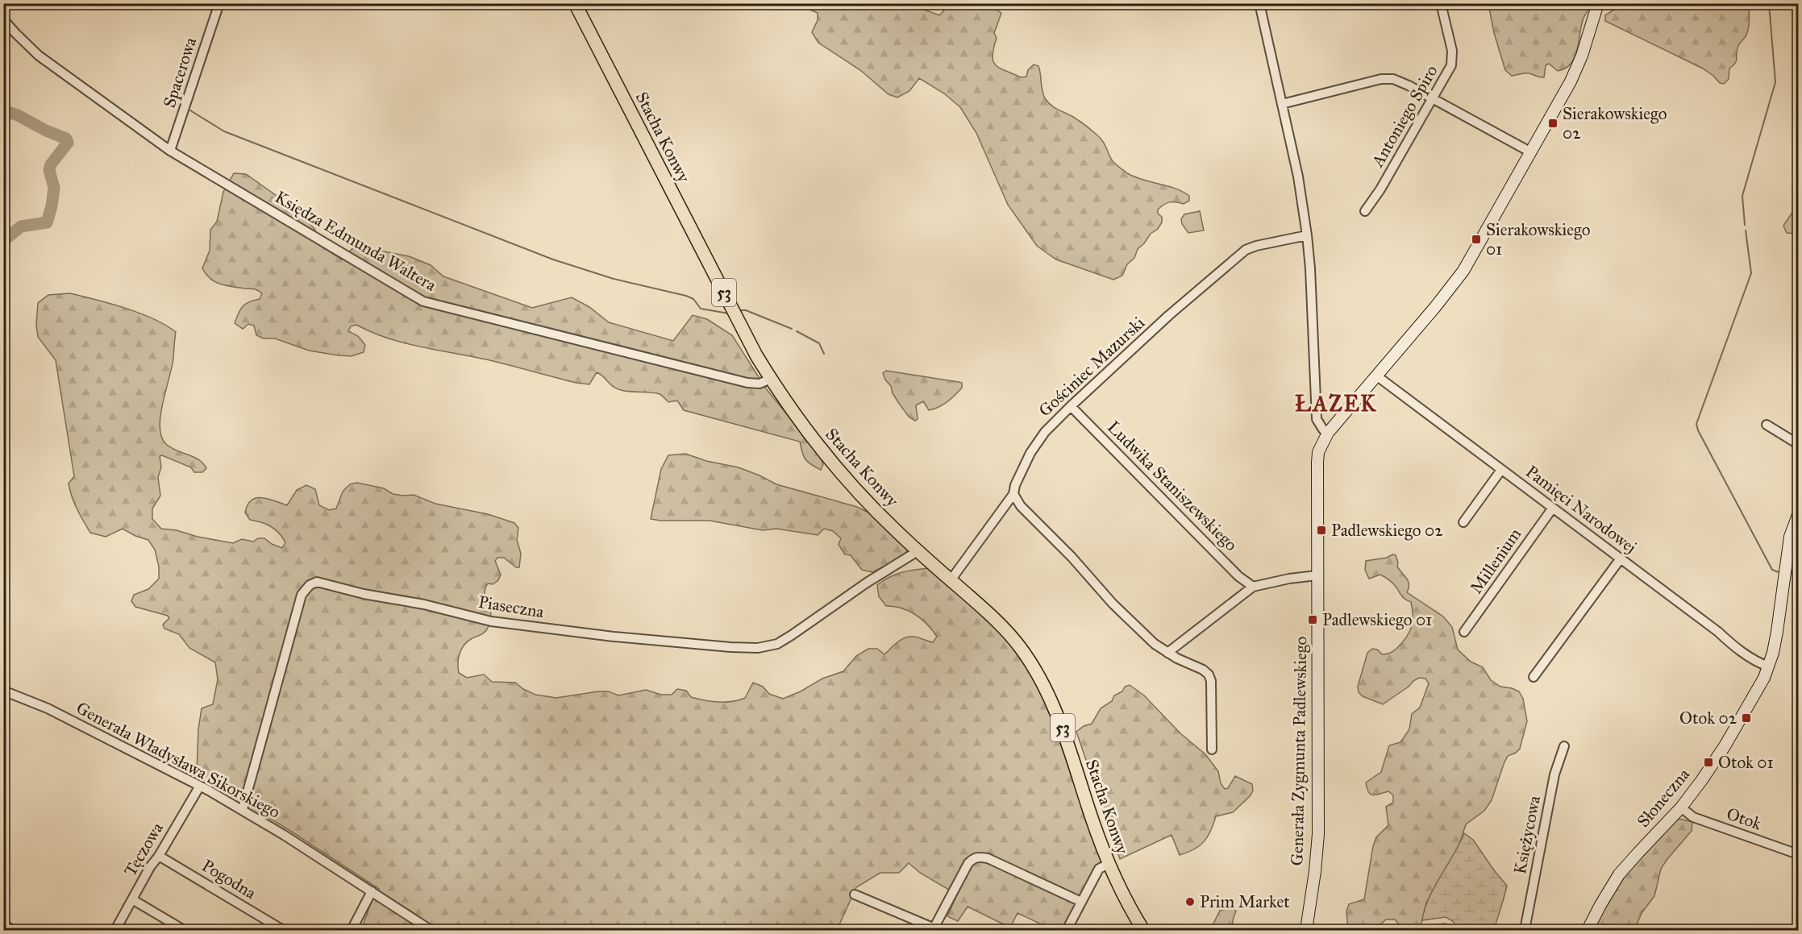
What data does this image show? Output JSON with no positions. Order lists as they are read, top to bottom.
{
  "streets": {
    "main road": ["Stacha Konwy", "53"],
    "street": [
      "Spacerowa",
      "Antoniego Spiro",
      "Księdza Edmunda Waltera",
      "Gościniec Mazurski",
      "Ludwika Staniszewskiego",
      "Pamięci Narodowej",
      "Millenium",
      "Piaseczna",
      "Generała Zygmunta Padlewskiego",
      "Generała Władysława Sikorskiego",
      "Słoneczna",
      "Otok",
      "Księżycowa",
      "Tęczowa",
      "Pogodna"
    ]
  },
  "crossings": [
    ["Spacerowa", "Księdza Edmunda Waltera"],
    ["Stacha Konwy", "Księdza Edmunda Waltera"],
    ["Stacha Konwy", "Gościniec Mazurski"],
    ["Stacha Konwy", "Piaseczna"],
    ["Gościniec Mazurski", "Ludwika Staniszewskiego"],
    ["Pamięci Narodowej", "Millenium"],
    ["Pamięci Narodowej", "Generała Zygmunta Padlewskiego"],
    ["Pamięci Narodowej", "Słoneczna"],
    ["Piaseczna", "Generała Władysława Sikorskiego"],
    ["Generała Władysława Sikorskiego", "Tęczowa"],
    ["Słoneczna", "Otok"],
    ["Tęczowa", "Pogodna"]
  ],
  "districts": ["ŁAZEK"],
  "places": {
    "transit": [
      "Sierakowskiego 02",
      "Sierakowskiego 01",
      "Padlewskiego 02",
      "Padlewskiego 01",
      "Otok 02",
      "Otok 01"
    ],
    "other": ["Prim Market"]
  }
}
